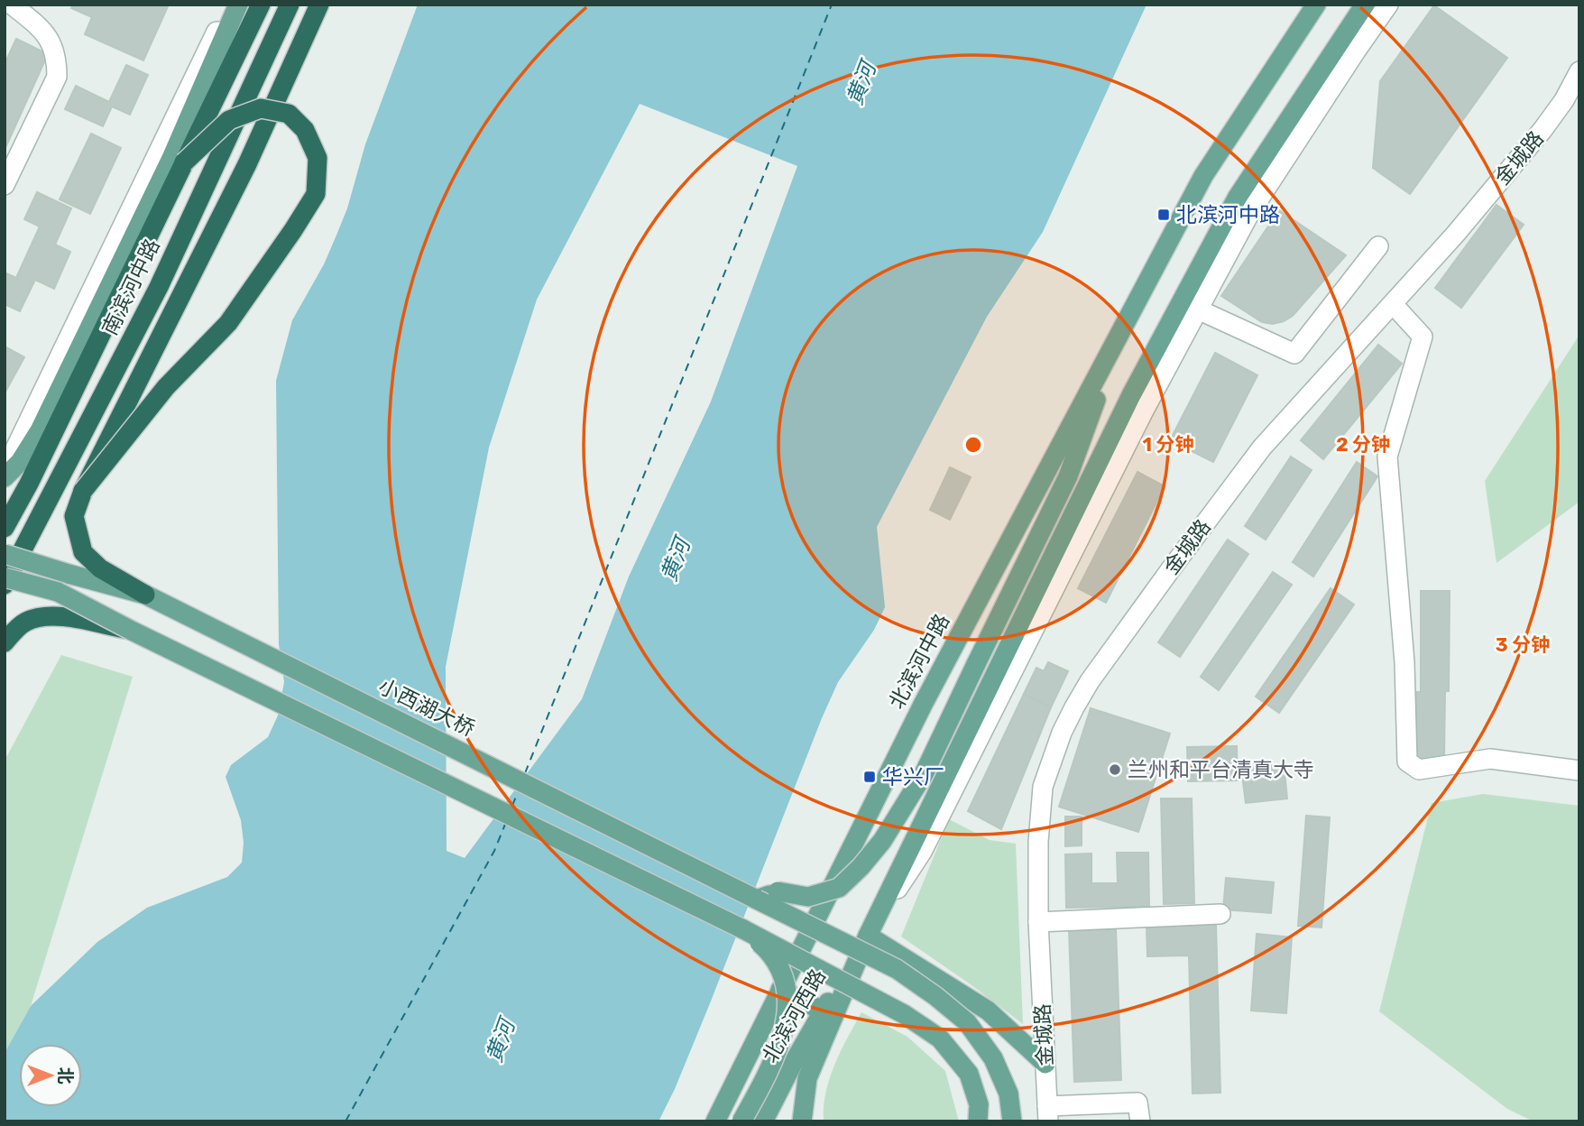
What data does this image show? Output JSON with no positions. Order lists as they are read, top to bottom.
{
  "streets": {
    "highway": ["南滨河中路"],
    "main road": ["北滨河中路", "小西湖大桥", "北滨河西路"],
    "street": ["金城路"]
  },
  "water": ["黄河"],
  "places": {
    "transit": ["北滨河中路", "华兴厂"],
    "other": ["兰州和平台清真大寺"]
  },
  "north": "right",
  "rings": ["1 分钟", "2 分钟", "3 分钟"]
}
